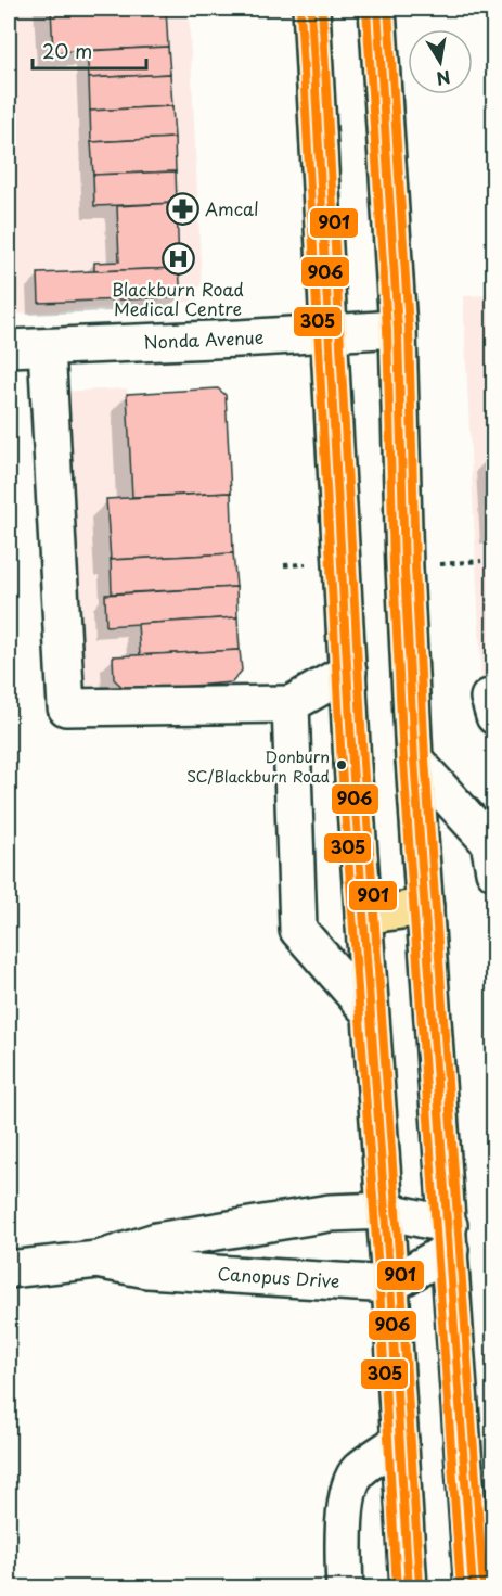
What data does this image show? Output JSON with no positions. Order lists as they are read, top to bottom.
{
  "streets": {
    "street": ["Nonda Avenue", "Canopus Drive"]
  },
  "places": {
    "pharmacy": ["Amcal"],
    "hospital": ["Blackburn Road Medical Centre"],
    "other": ["Donburn SC/Blackburn Road"]
  },
  "lines": ["transit line 906", "transit line 901", "transit line 305"],
  "scale_bar": "20 m",
  "north": "bottom"
}
